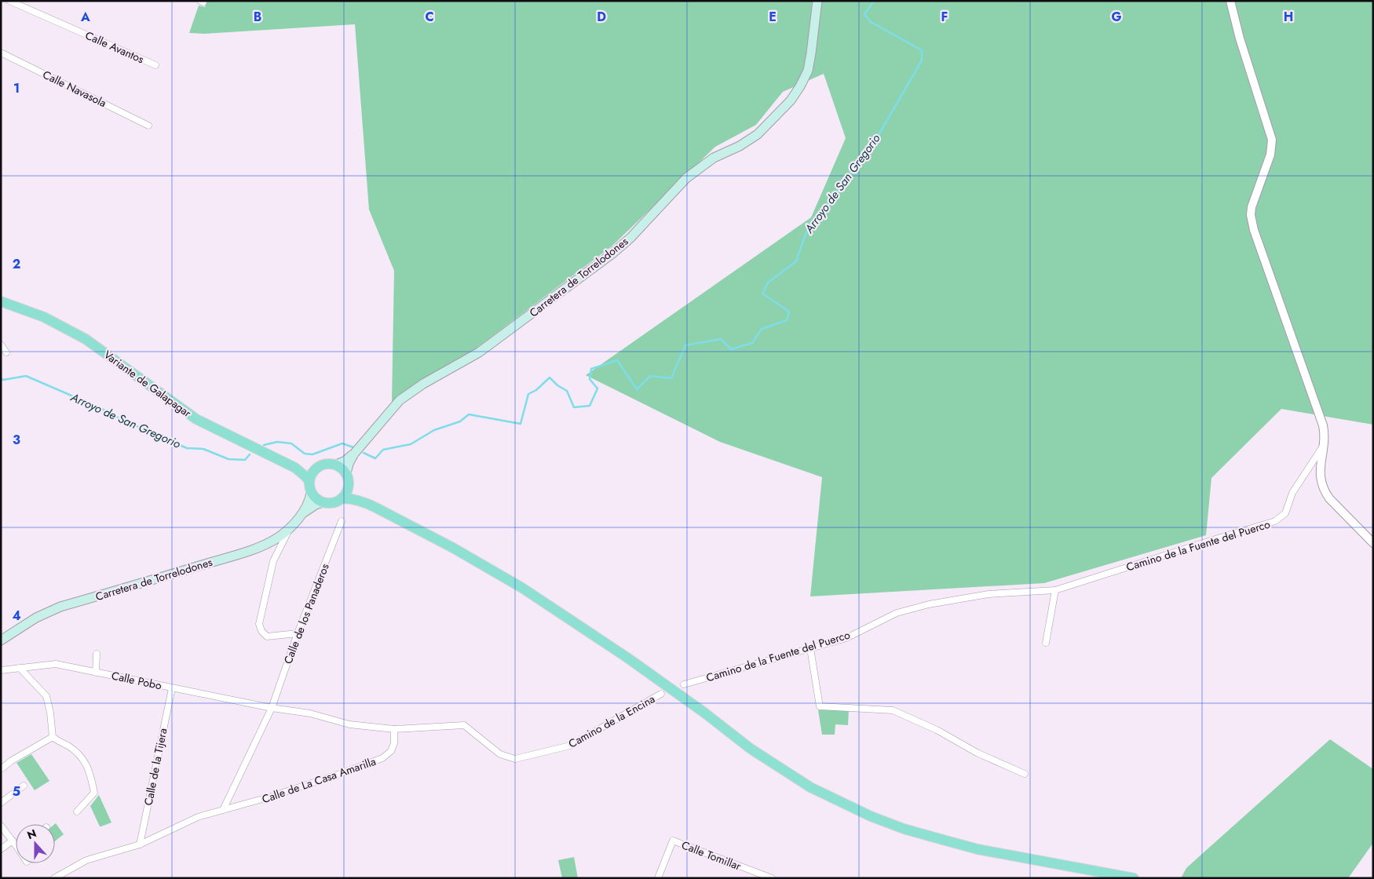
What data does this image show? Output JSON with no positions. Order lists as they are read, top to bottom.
{
  "streets": {
    "main road": ["Carretera de Torrelodones", "Variante de Galapagar"],
    "street": [
      "Calle Avantos",
      "Calle Navasola",
      "Camino de la Fuente del Puerco",
      "Calle de los Panaderos",
      "Calle Pobo",
      "Camino de la Encina",
      "Calle de la Tijera",
      "Calle de La Casa Amarilla",
      "Calle Tomillar"
    ]
  },
  "crossings": [
    ["Calle de los Panaderos", "Calle Pobo"],
    ["Calle de los Panaderos", "Camino de la Encina"],
    ["Calle Pobo", "Camino de la Encina"],
    ["Calle Pobo", "Calle de la Tijera"],
    ["Camino de la Encina", "Calle de La Casa Amarilla"],
    ["Calle de la Tijera", "Calle de La Casa Amarilla"]
  ],
  "water": ["Arroyo de San Gregorio"],
  "north": "top",
  "grid": {
    "columns": [
      "A",
      "B",
      "C",
      "D",
      "E",
      "F",
      "G",
      "H"
    ],
    "rows": [
      "1",
      "2",
      "3",
      "4",
      "5"
    ]
  }
}
